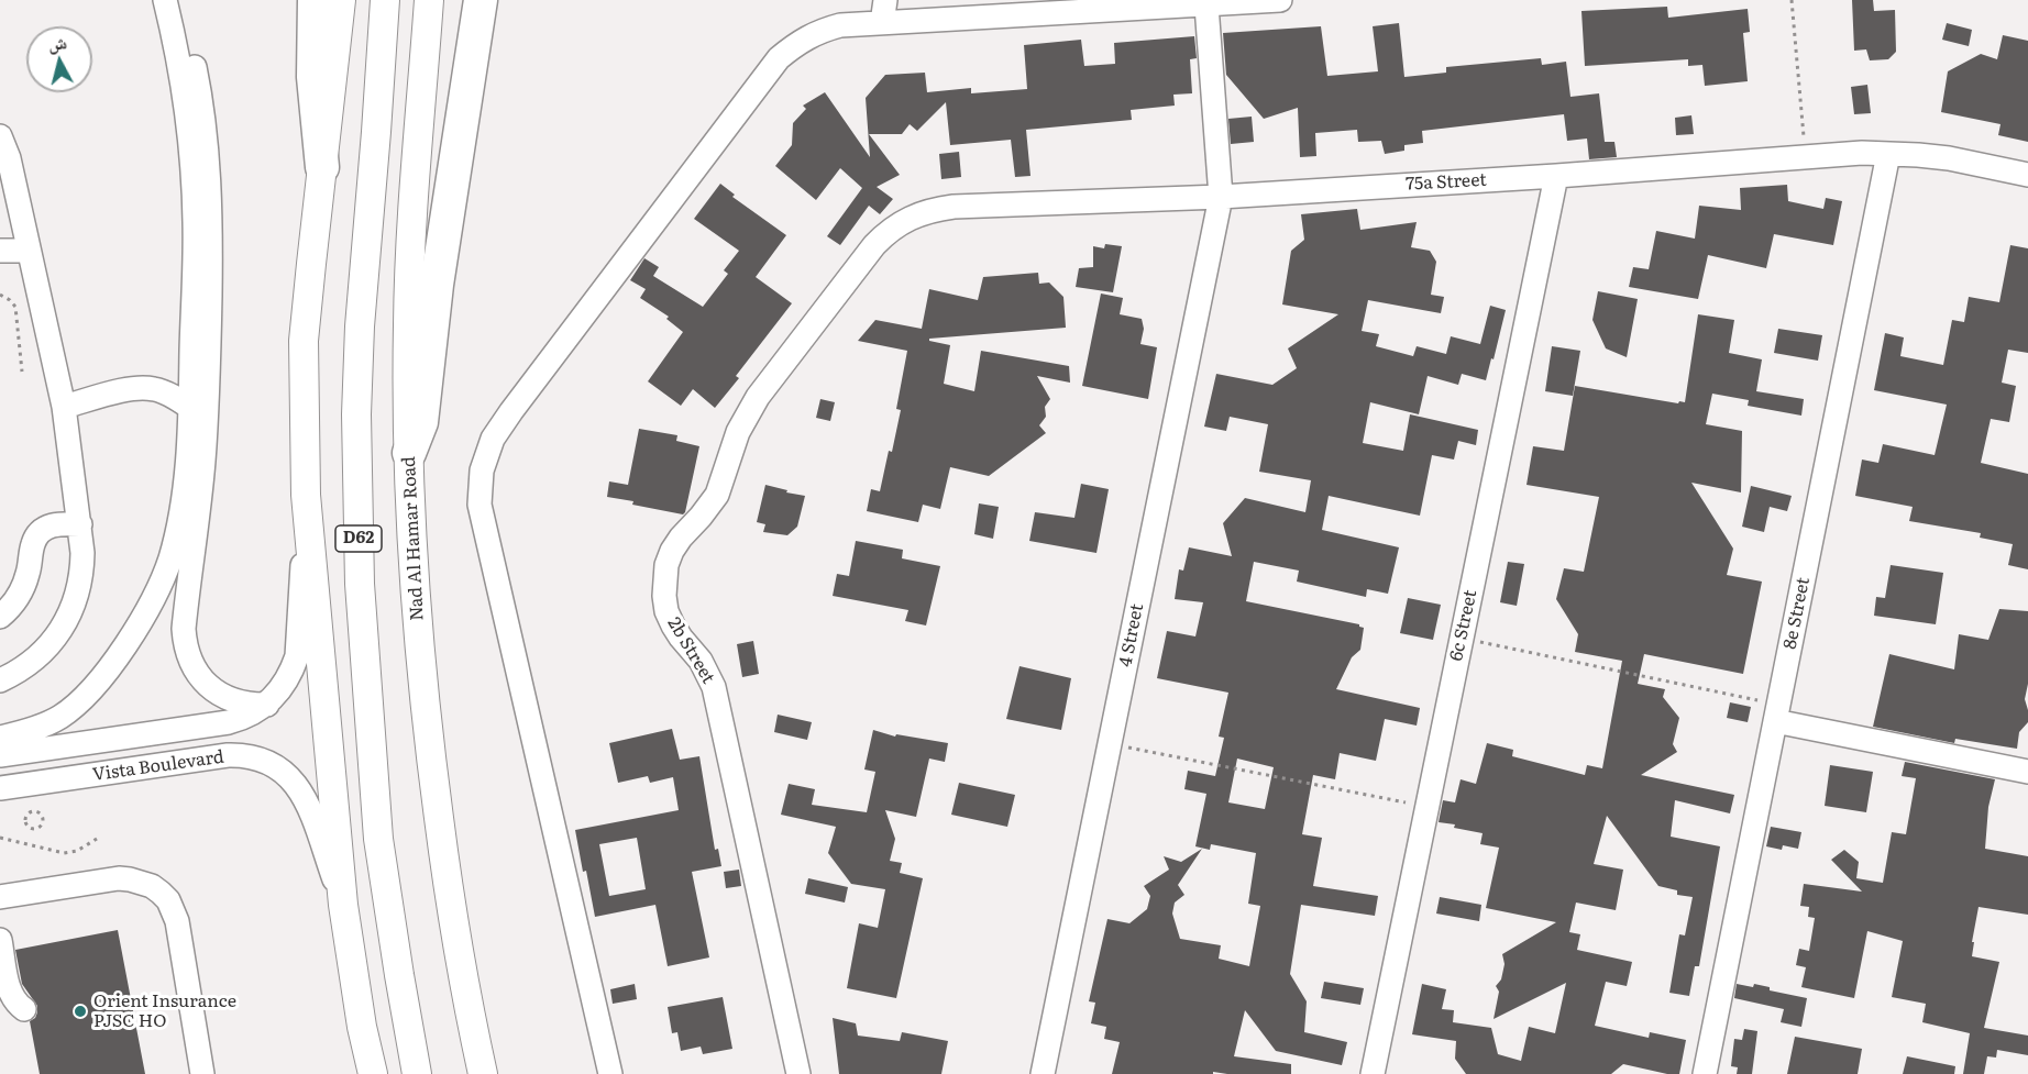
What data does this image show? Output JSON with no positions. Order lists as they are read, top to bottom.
{
  "streets": {
    "main road": ["D62", "Nad Al Hamar Road"],
    "street": [
      "75a Street",
      "8e Street",
      "6c Street",
      "4 Street",
      "2b Street",
      "Vista Boulevard"
    ]
  },
  "crossings": [
    ["75a Street", "8e Street"],
    ["75a Street", "6c Street"],
    ["75a Street", "4 Street"],
    ["75a Street", "2b Street"]
  ],
  "places": ["Orient Insurance PJSC HO"],
  "north": "top"
}
